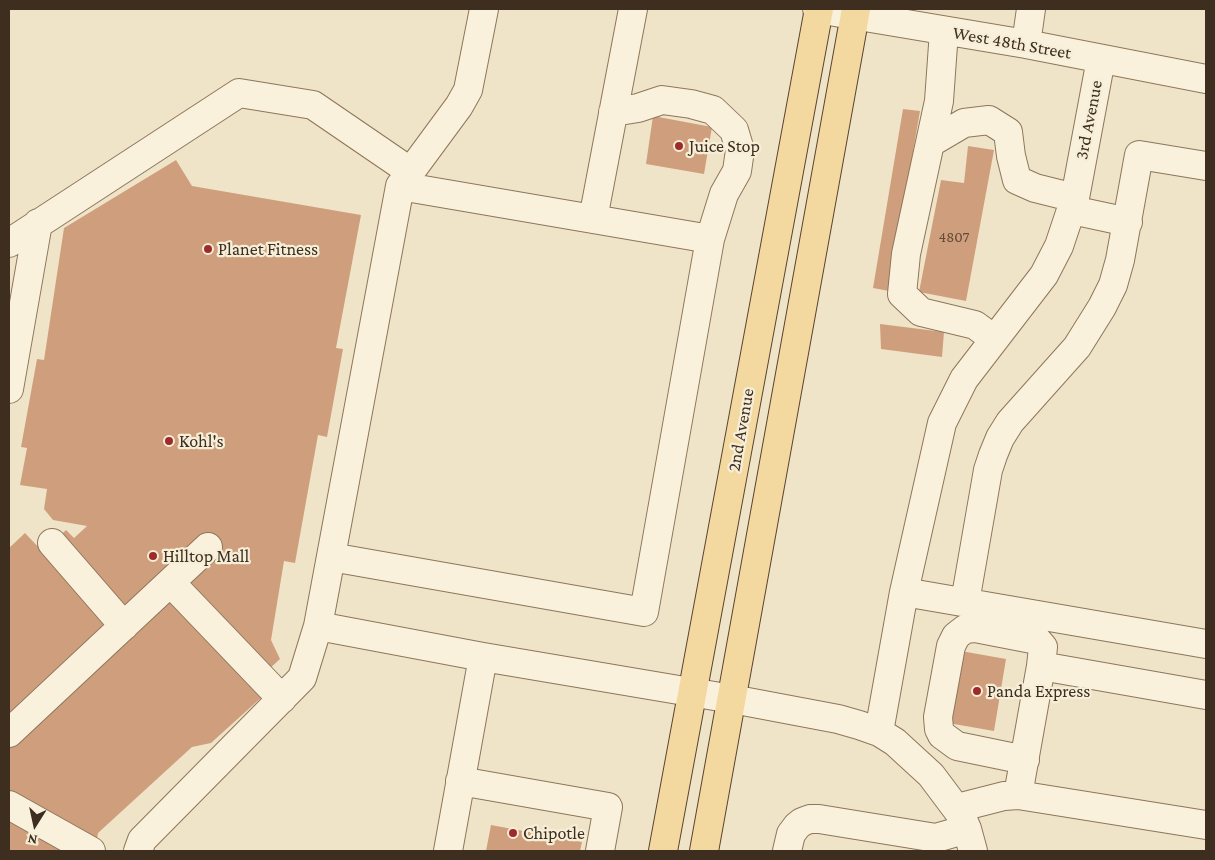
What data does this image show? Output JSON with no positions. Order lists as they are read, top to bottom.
{
  "streets": {
    "main road": ["2nd Avenue"],
    "street": ["West 48th Street", "3rd Avenue"]
  },
  "crossings": [
    ["West 48th Street", "3rd Avenue"],
    ["West 48th Street", "2nd Avenue"]
  ],
  "places": [
    "Juice Stop",
    "Planet Fitness",
    "Kohl's",
    "Hilltop Mall",
    "Panda Express",
    "Chipotle"
  ],
  "house_numbers": ["4807"],
  "north": "bottom"
}
